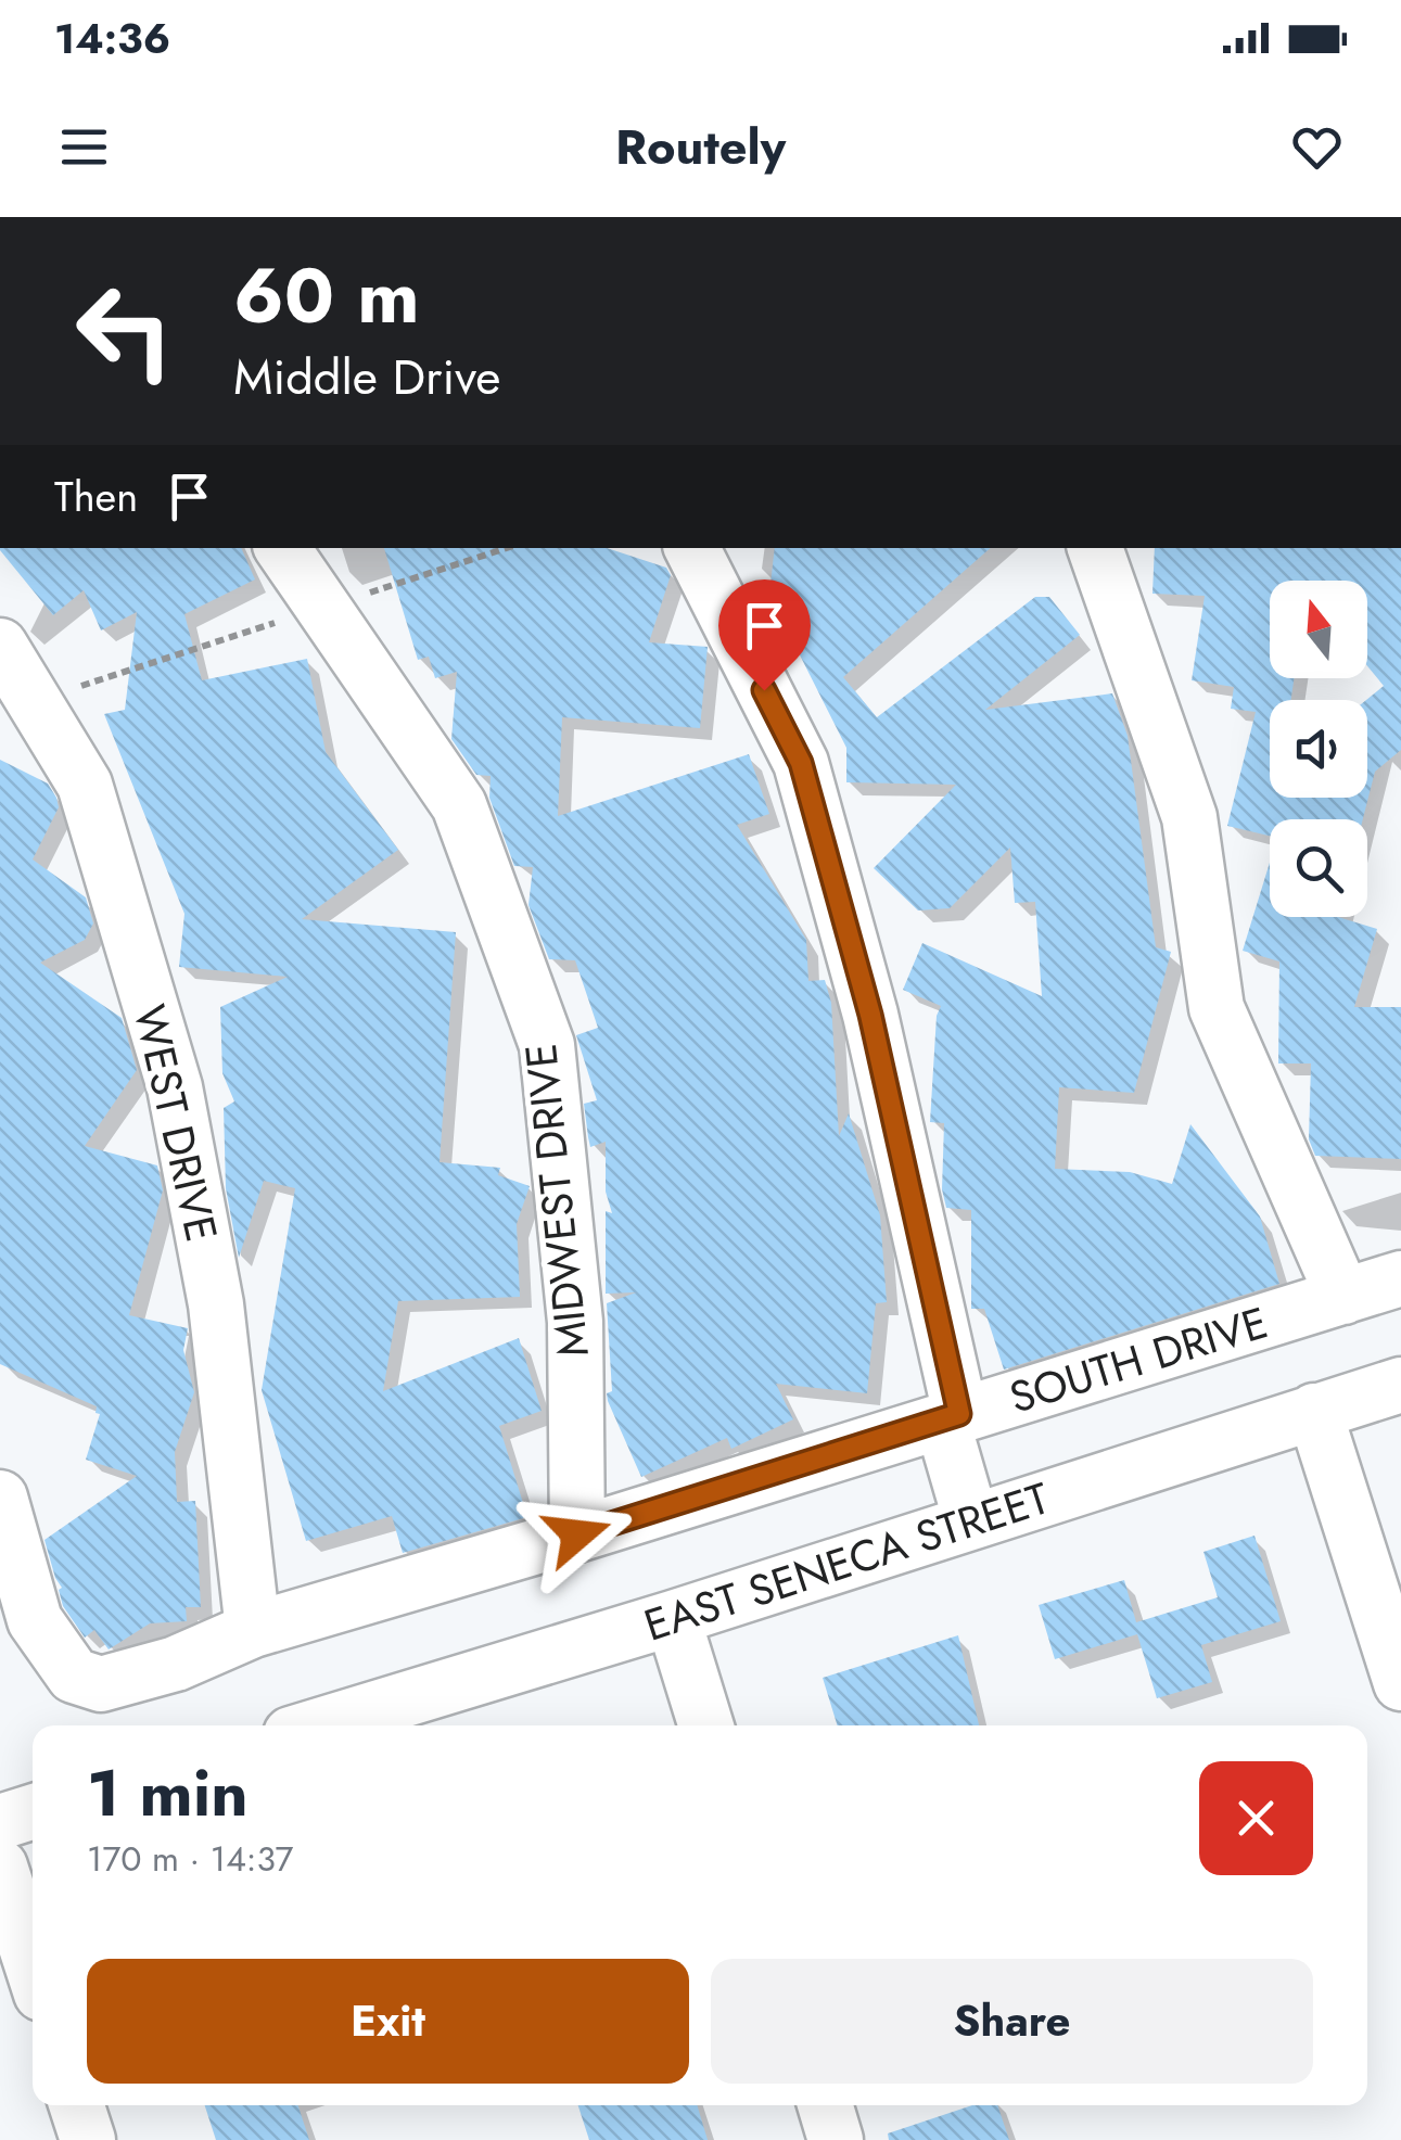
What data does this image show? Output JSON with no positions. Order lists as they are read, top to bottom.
{
  "streets": {
    "street": [
      "WEST DRIVE",
      "MIDWEST DRIVE",
      "SOUTH DRIVE",
      "EAST SENECA STREET"
    ]
  },
  "crossings": [
    ["WEST DRIVE", "SOUTH DRIVE"],
    ["MIDWEST DRIVE", "SOUTH DRIVE"]
  ],
  "north": "top",
  "page": {
    "status": "14:36",
    "header": "Routely",
    "turn": ["60 m", "Middle Drive"],
    "then": "Then",
    "heading": ["1 min", "170 m · 14:37"],
    "buttons": ["Exit", "Share"]
  }
}
